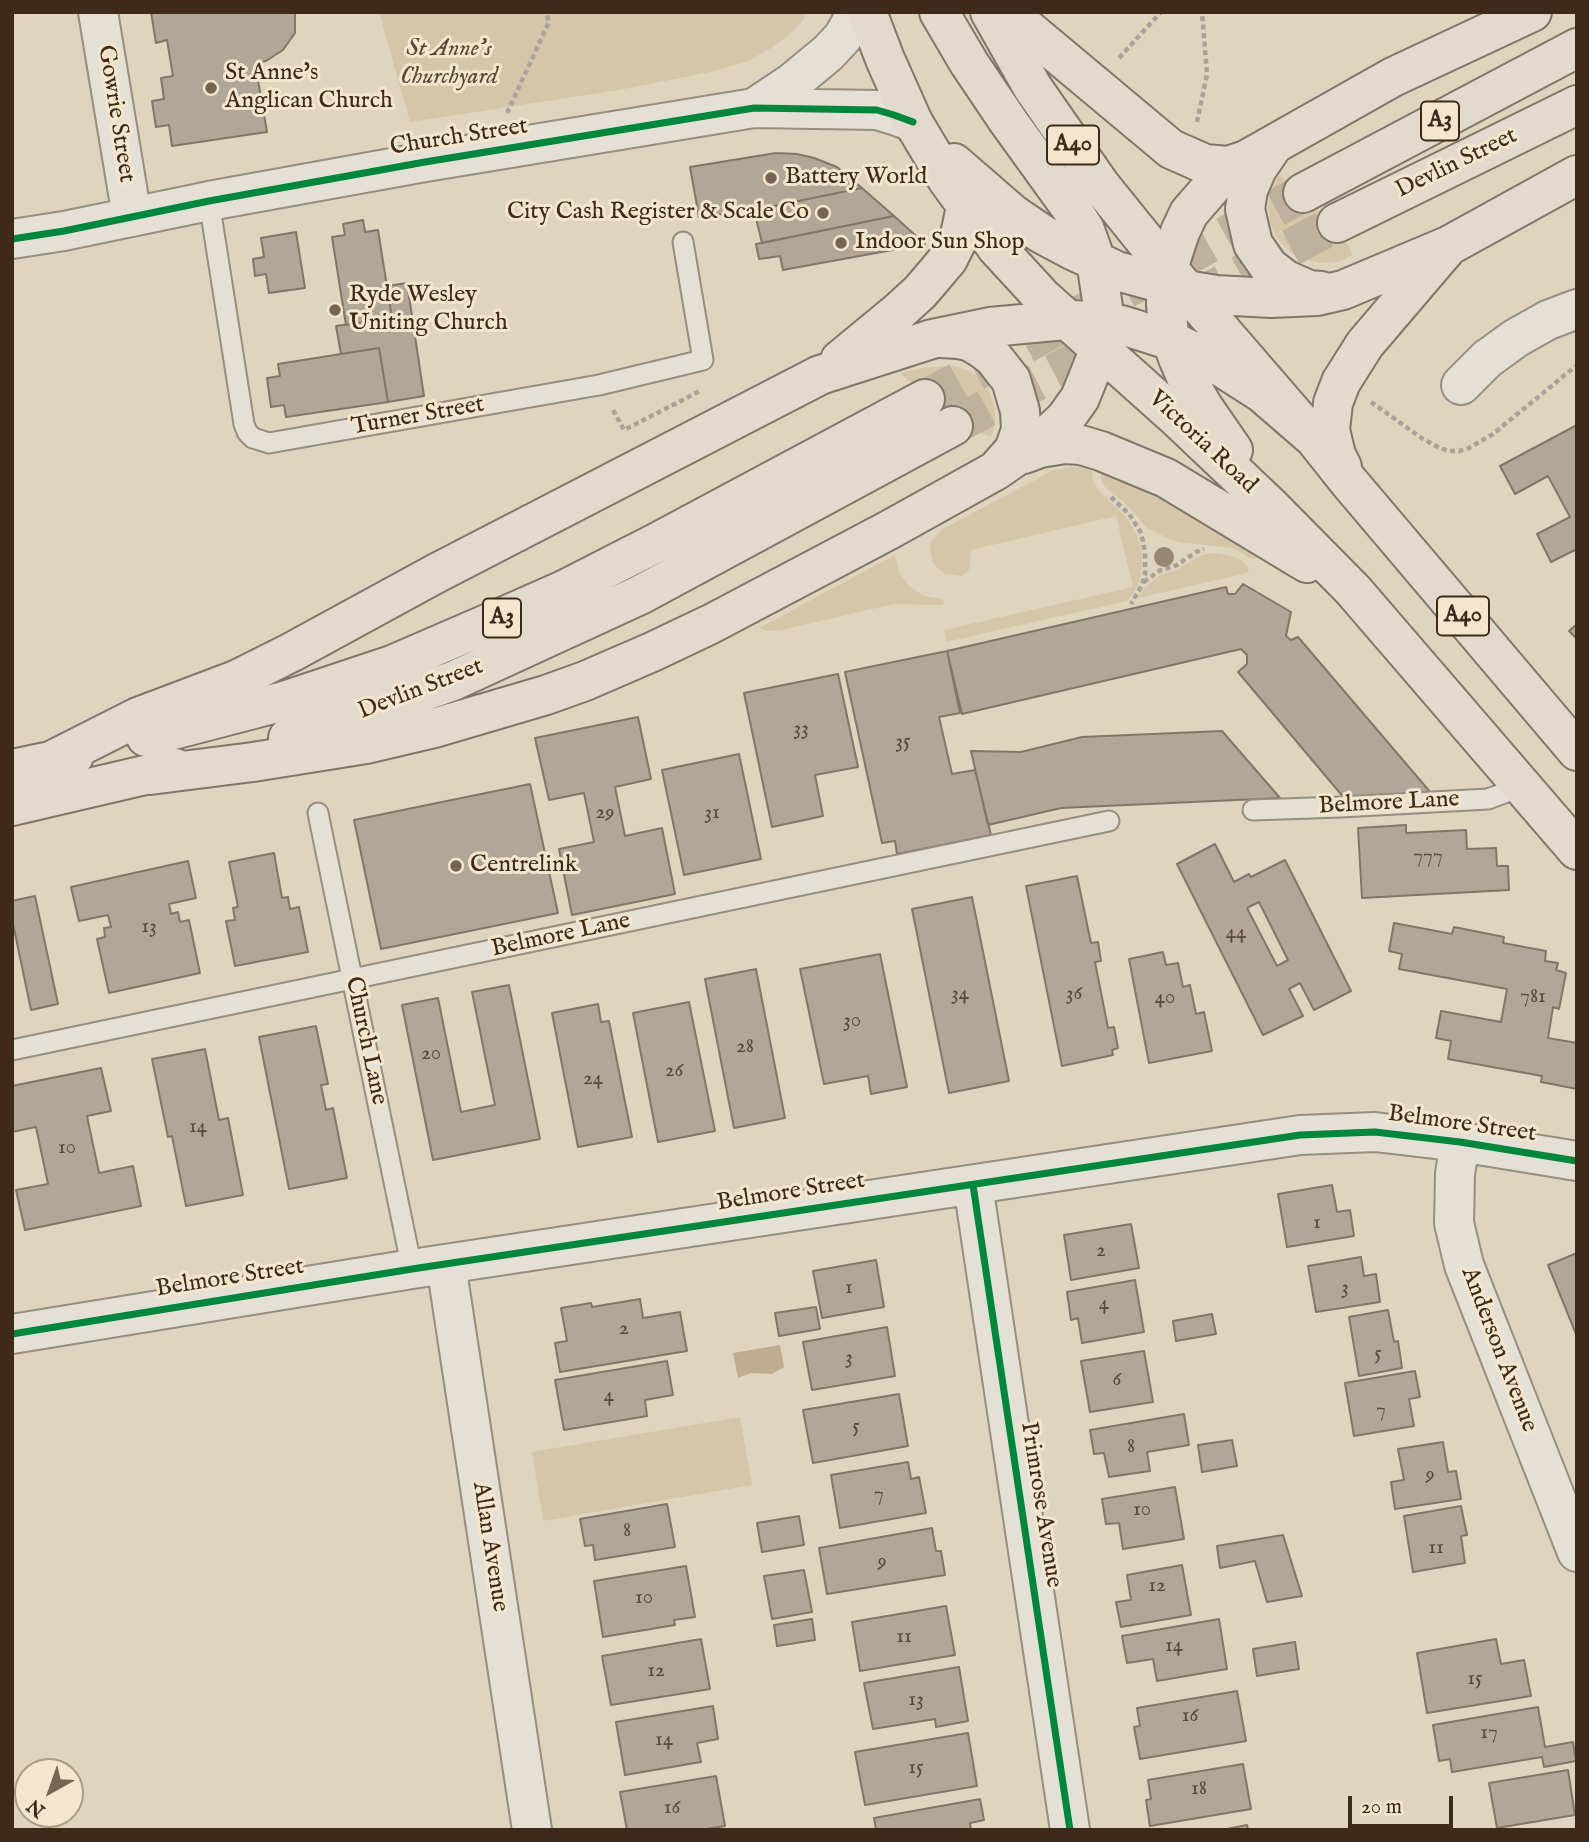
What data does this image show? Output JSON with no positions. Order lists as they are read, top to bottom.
{
  "streets": {
    "highway": [
      "A3",
      "A40",
      "Devlin Street",
      "Victoria Road"
    ],
    "street": [
      "Gowrie Street",
      "Church Street",
      "Belmore Street",
      "Anderson Avenue",
      "Primrose Avenue",
      "Allan Avenue"
    ],
    "lane": ["Turner Street", "Belmore Lane", "Church Lane"]
  },
  "crossings": [
    ["Gowrie Street", "Church Street"],
    ["Church Street", "Turner Street"],
    ["Church Street", "Victoria Road"],
    ["Victoria Road", "Belmore Lane"],
    ["Belmore Lane", "Church Lane"],
    ["Church Lane", "Belmore Street"],
    ["Church Lane", "Allan Avenue"],
    ["Belmore Street", "Anderson Avenue"],
    ["Belmore Street", "Primrose Avenue"],
    ["Belmore Street", "Allan Avenue"]
  ],
  "parks": ["St Anne's Churchyard"],
  "places": [
    "St Anne's Anglican Church",
    "Battery World",
    "City Cash Register & Scale Co",
    "Indoor Sun Shop",
    "Ryde Wesley Uniting Church",
    "Centrelink"
  ],
  "house_numbers": [
    "33",
    "35",
    "29",
    "31",
    "777",
    "13",
    "44",
    "34",
    "36",
    "781",
    "40",
    "30",
    "28",
    "20",
    "26",
    "24",
    "14",
    "10",
    "1",
    "2",
    "1",
    "3",
    "4",
    "2",
    "5",
    "3",
    "6",
    "4",
    "7",
    "5",
    "8",
    "9",
    "7",
    "10",
    "8",
    "11",
    "9",
    "12",
    "10",
    "11",
    "14",
    "12",
    "15",
    "13",
    "16",
    "17",
    "14",
    "15",
    "18",
    "16"
  ],
  "scale_bar": "20 m",
  "north": "bottom left"
}
